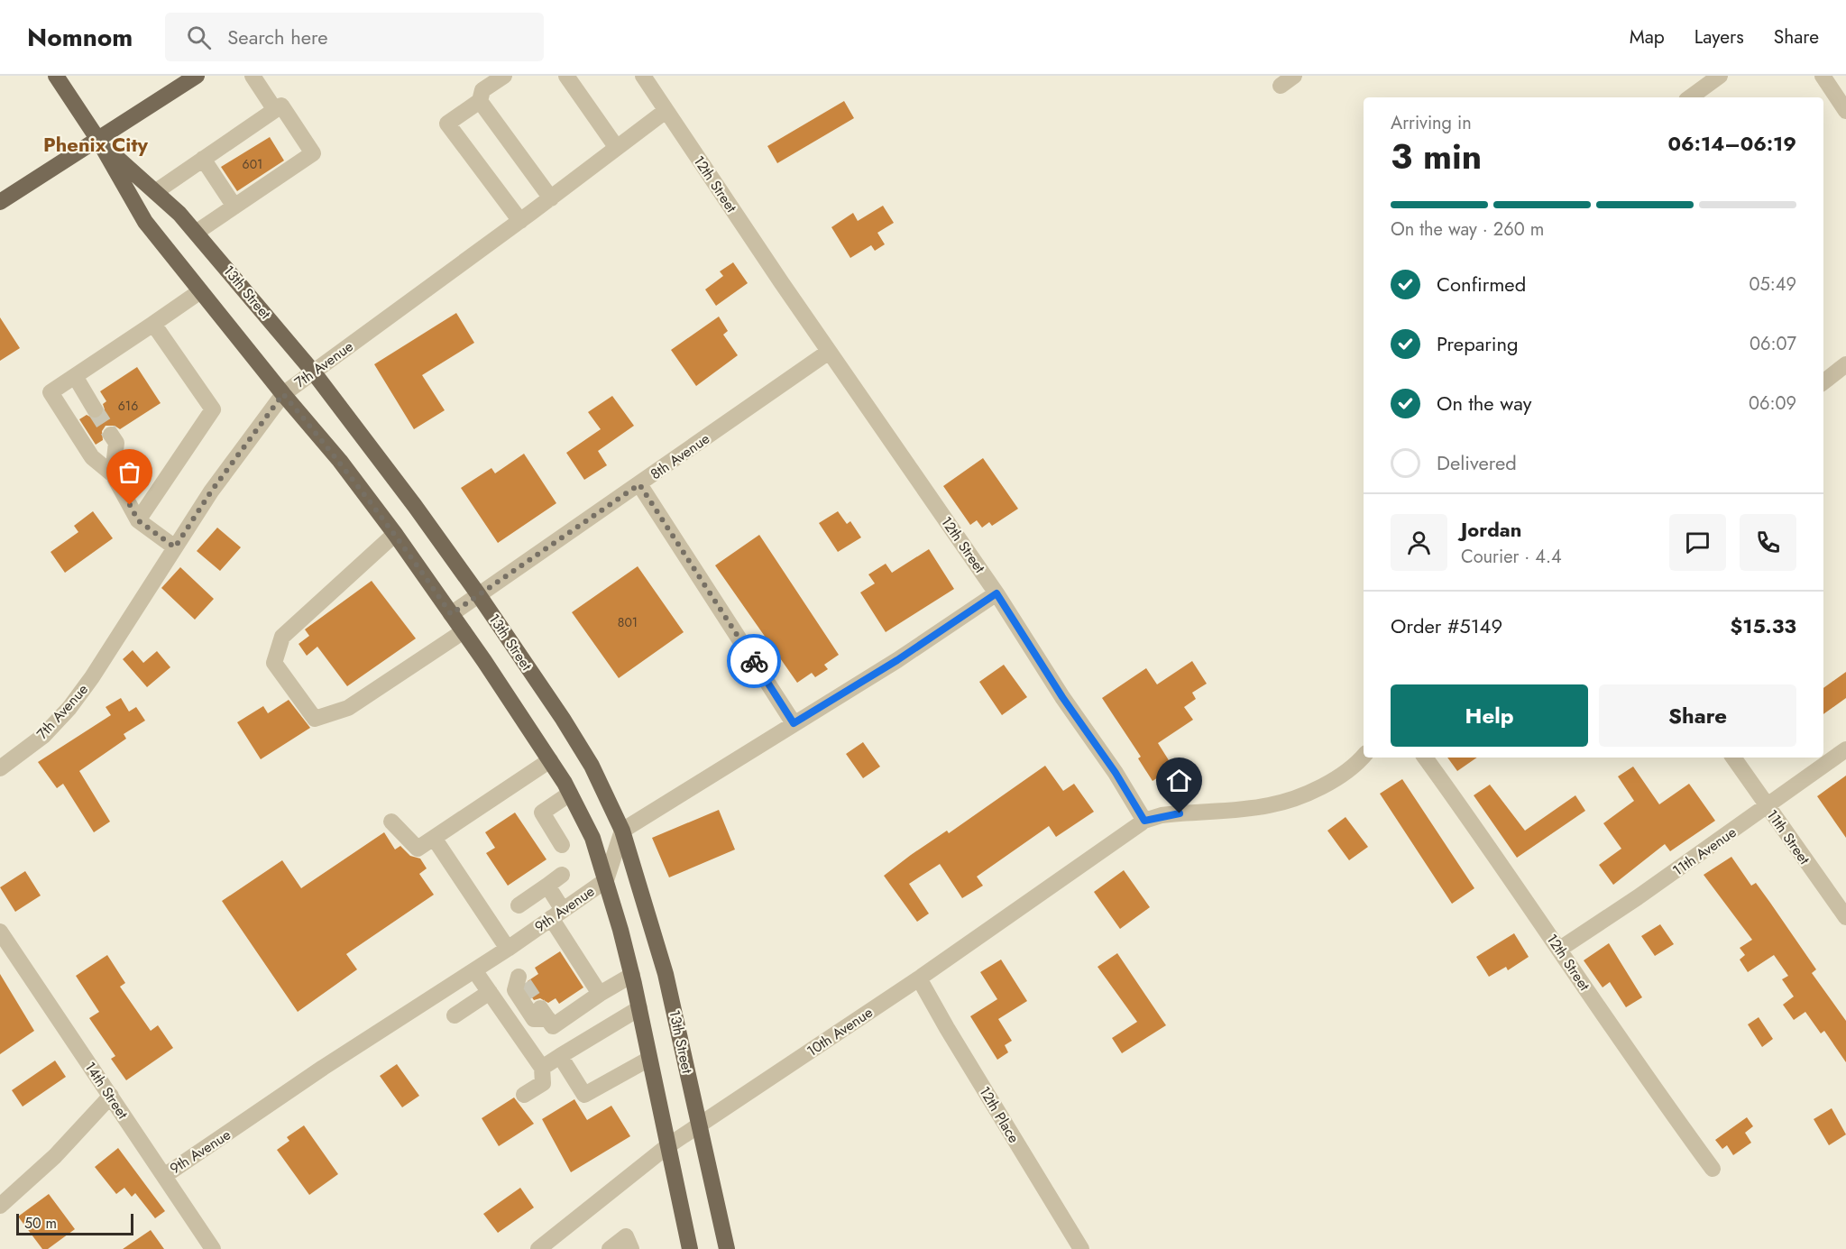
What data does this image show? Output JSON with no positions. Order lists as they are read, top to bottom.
{
  "streets": {
    "main road": ["13th Street"],
    "street": [
      "12th Street",
      "7th Avenue",
      "8th Avenue",
      "11th Street",
      "11th Avenue",
      "9th Avenue",
      "10th Avenue",
      "14th Street",
      "12th Place"
    ]
  },
  "crossings": [
    ["12th Street", "7th Avenue"],
    ["12th Street", "8th Avenue"],
    ["12th Street", "11th Avenue"],
    ["12th Street", "10th Avenue"],
    ["13th Street", "7th Avenue"],
    ["13th Street", "8th Avenue"],
    ["13th Street", "9th Avenue"],
    ["13th Street", "10th Avenue"],
    ["11th Street", "11th Avenue"],
    ["9th Avenue", "14th Street"],
    ["10th Avenue", "12th Place"]
  ],
  "districts": ["Phenix City"],
  "house_numbers": ["601", "616", "801"],
  "scale_bar": "50 m",
  "page": {
    "header": "Nomnom",
    "search": "Search here",
    "nav": ["Map", "Layers", "Share"],
    "heading": ["3 min", "Arriving in", "06:14–06:19"],
    "panel": [
      "Jordan",
      "Courier · 4.4",
      "Order #5149",
      "$15.33"
    ],
    "bar": "On the way · 260 m",
    "list": [
      ["Confirmed", "05:49"],
      ["Preparing", "06:07"],
      ["On the way", "06:09"],
      "Delivered"
    ],
    "buttons": ["Help", "Share"],
    "scale": "50 m"
  }
}
